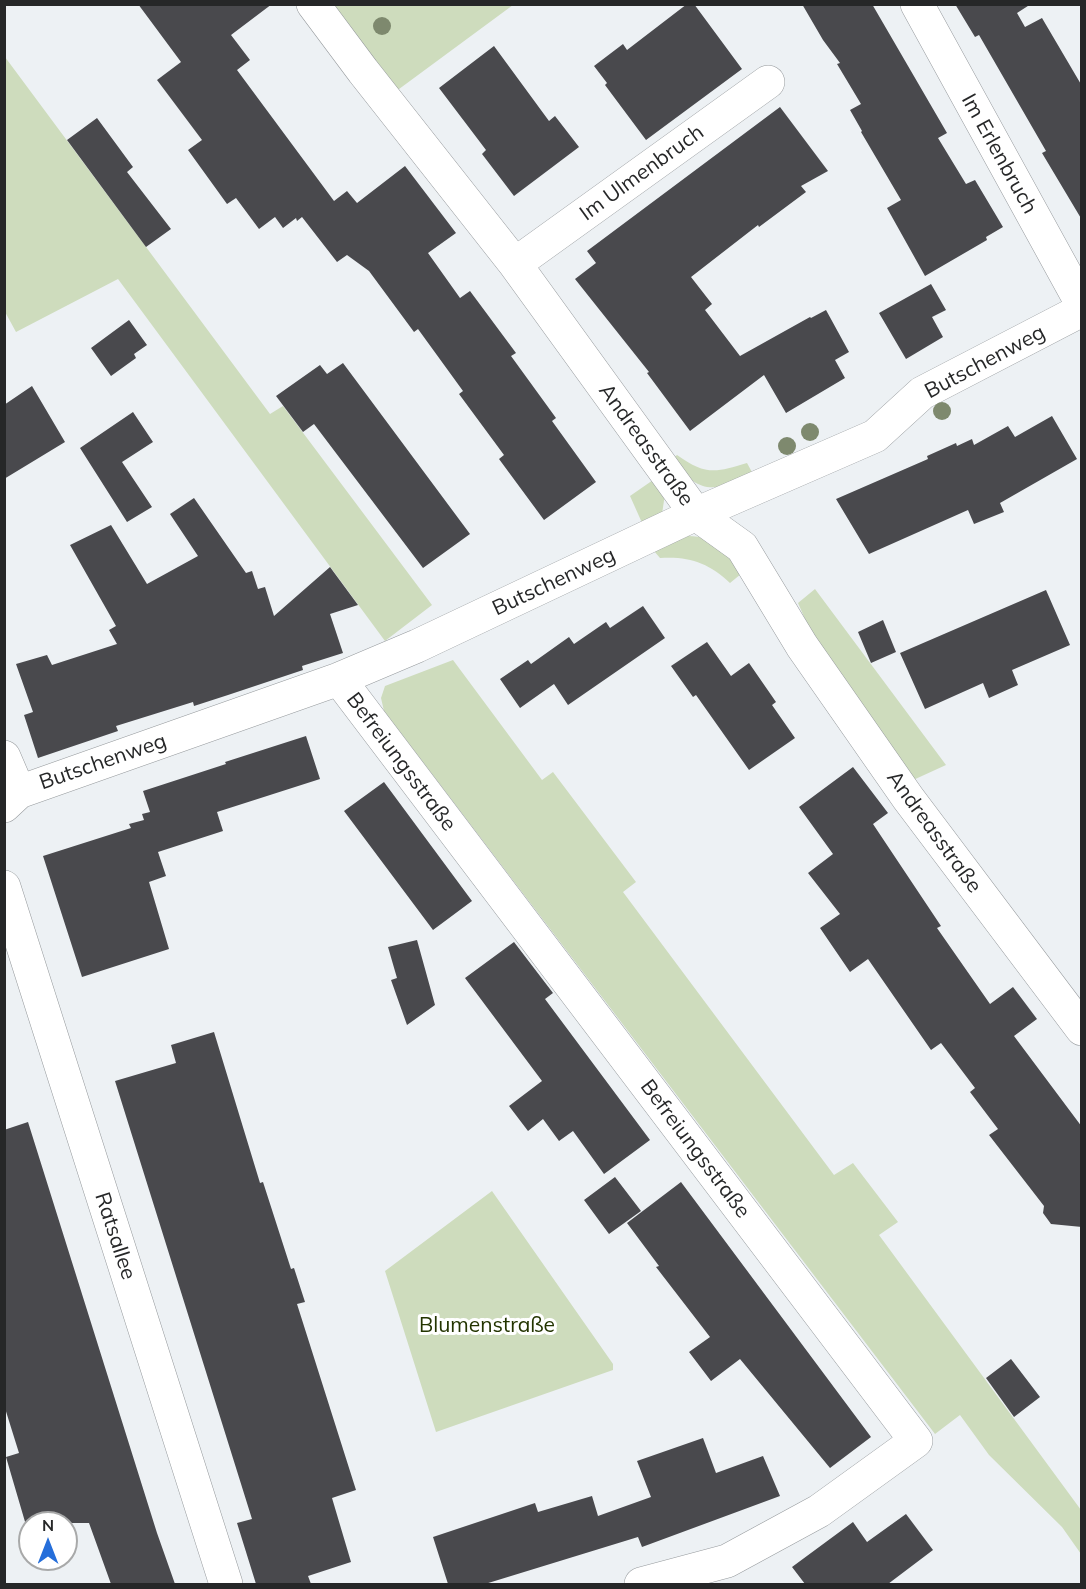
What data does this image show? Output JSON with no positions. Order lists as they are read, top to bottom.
{
  "streets": {
    "street": [
      "Im Erlenbruch",
      "Im Ulmenbruch",
      "Butschenweg",
      "Andreasstraße",
      "Befreiungsstraße",
      "Ratsallee"
    ]
  },
  "crossings": [
    ["Im Ulmenbruch", "Andreasstraße"],
    ["Butschenweg", "Andreasstraße"],
    ["Butschenweg", "Befreiungsstraße"]
  ],
  "parks": ["Blumenstraße"],
  "north": "top"
}
